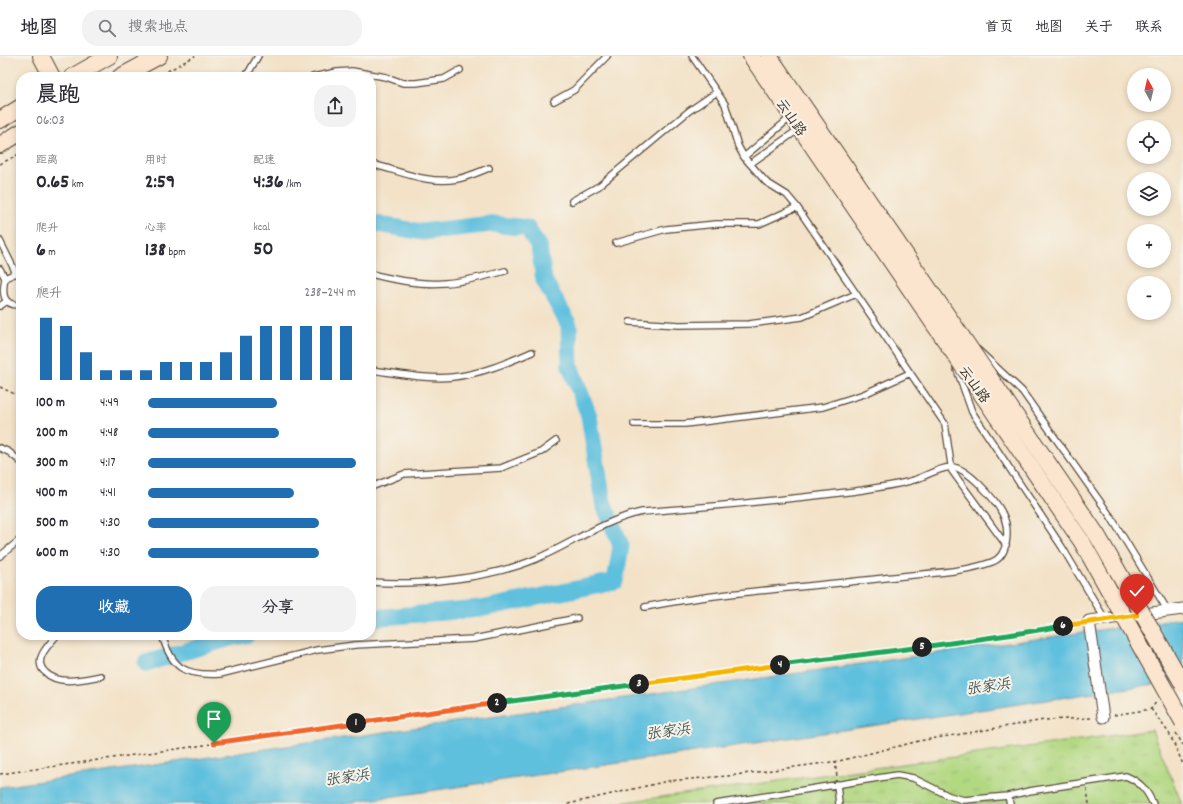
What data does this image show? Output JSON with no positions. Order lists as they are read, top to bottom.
{
  "streets": {
    "main road": ["云山路"]
  },
  "water": ["张家浜"],
  "north": "top",
  "page": {
    "header": "地图",
    "search": "搜索地点",
    "nav": [
      "首页",
      "地图",
      "关于",
      "联系"
    ],
    "map_buttons": ["+", "−"],
    "heading": ["晨跑", "06:03"],
    "stats": [
      ["距离", "0.65 km"],
      ["用时", "2:59"],
      ["配速", "4:36 /km"],
      ["爬升", "6 m"],
      ["心率", "138 bpm"],
      ["kcal", "50"]
    ],
    "chart": ["爬升", "238–244 m"],
    "list": [
      {
        "name": "100 m",
        "note": "4:49"
      },
      {
        "name": "200 m",
        "note": "4:48"
      },
      {
        "name": "300 m",
        "note": "4:17"
      },
      {
        "name": "400 m",
        "note": "4:41"
      },
      {
        "name": "500 m",
        "note": "4:30"
      },
      {
        "name": "600 m",
        "note": "4:30"
      }
    ],
    "buttons": ["收藏", "分享"],
    "pins": [
      "6",
      "5",
      "4",
      "3",
      "2",
      "1"
    ]
  }
}
